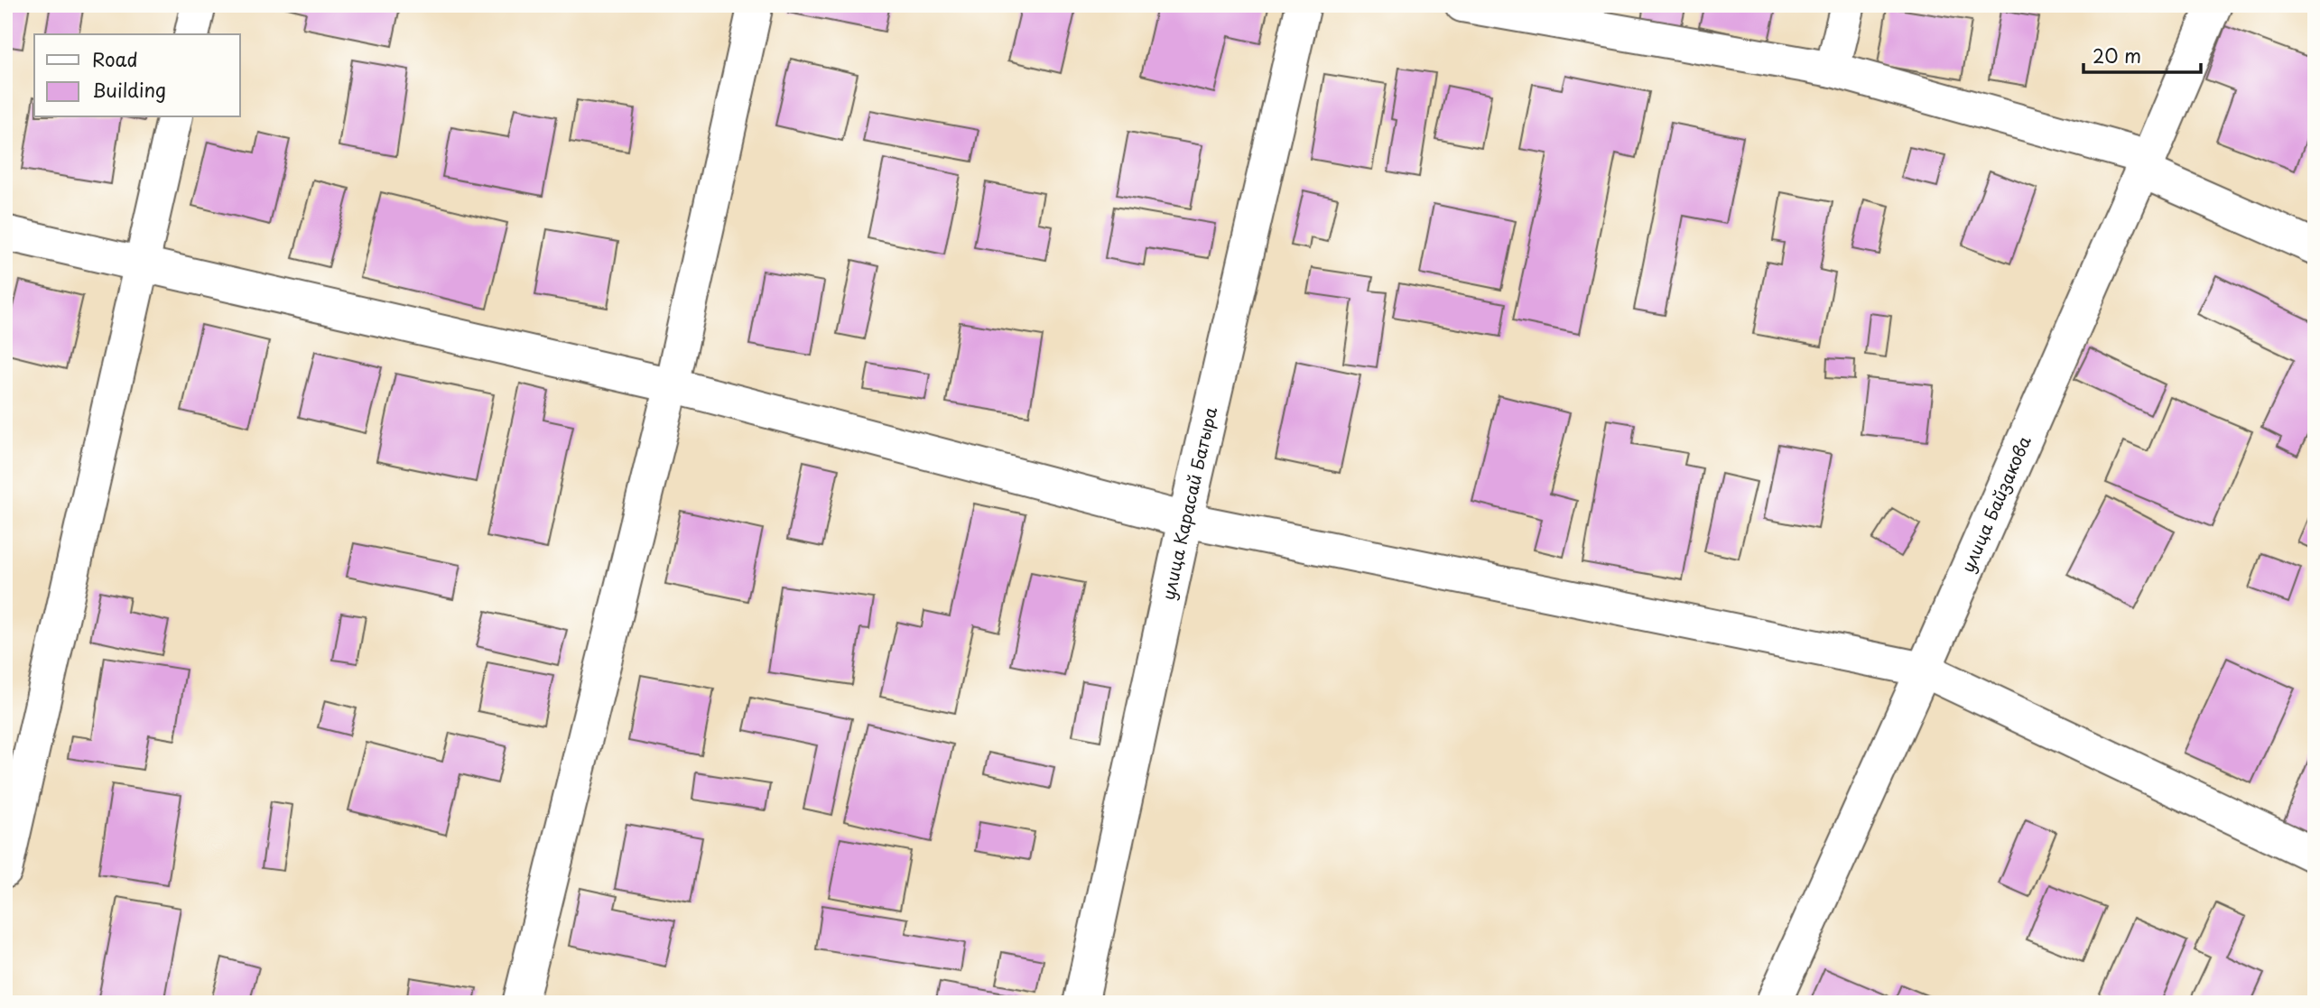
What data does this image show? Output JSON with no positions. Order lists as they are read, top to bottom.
{
  "streets": {
    "street": ["улица Карасай Батыра", "улица Байзакова"]
  },
  "legend": ["Road", "Building"],
  "scale_bar": "20 m"
}
